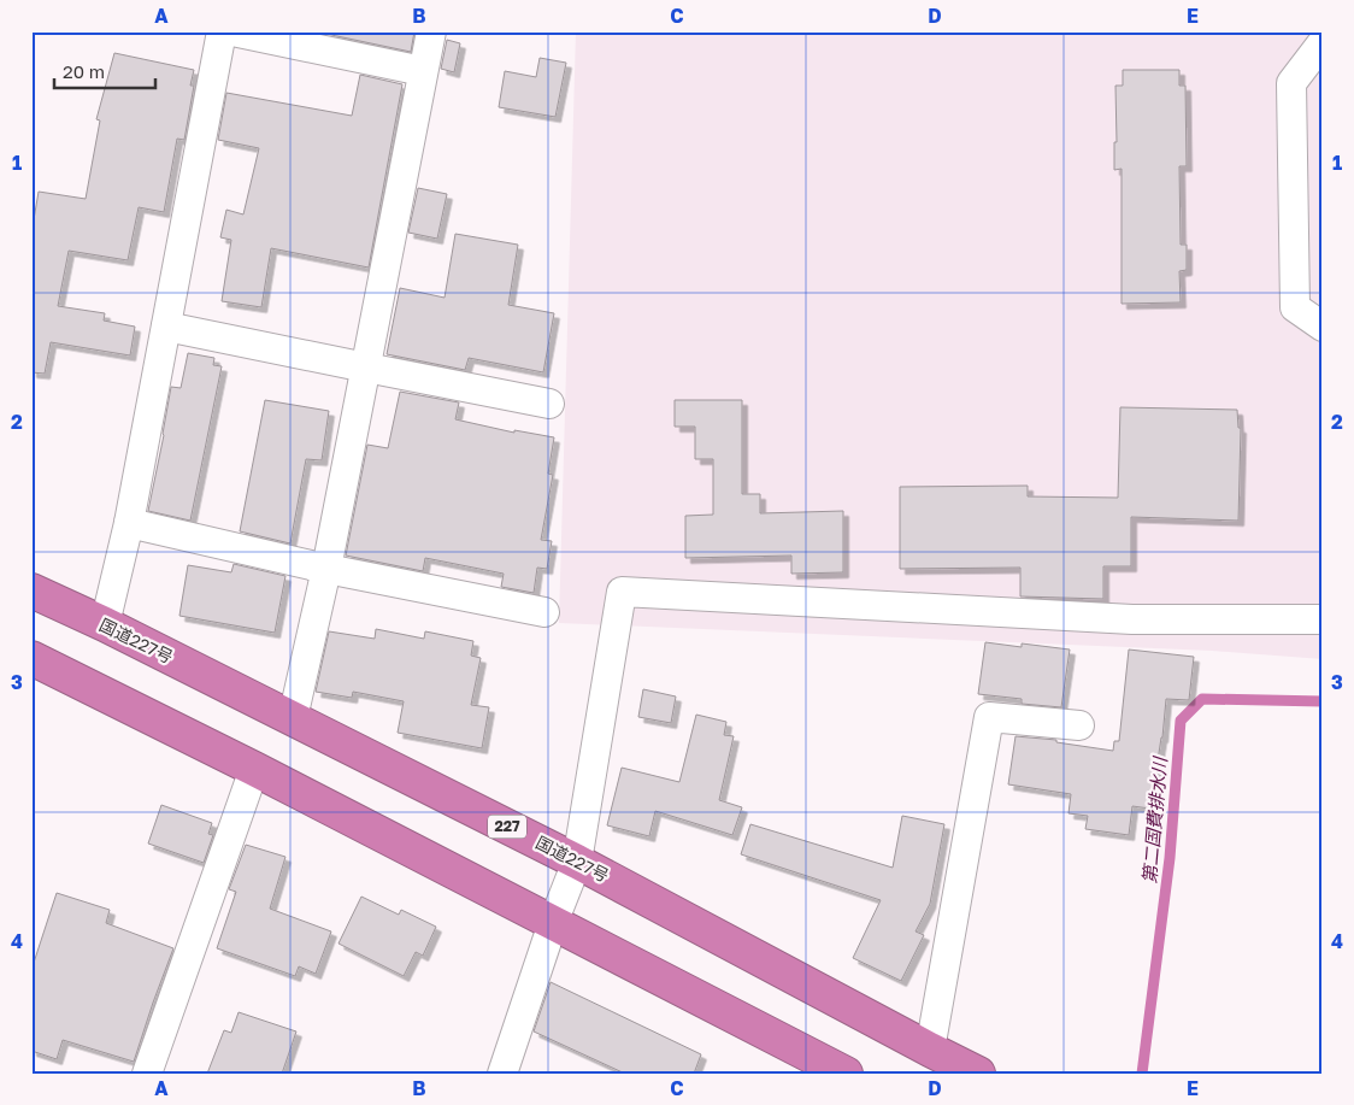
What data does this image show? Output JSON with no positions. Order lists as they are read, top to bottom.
{
  "streets": {
    "highway": ["国道227号", "227"]
  },
  "water": ["第二国費排水川"],
  "scale_bar": "20 m",
  "grid": {
    "columns": [
      "A",
      "B",
      "C",
      "D",
      "E"
    ],
    "rows": [
      "1",
      "2",
      "3",
      "4"
    ]
  }
}
